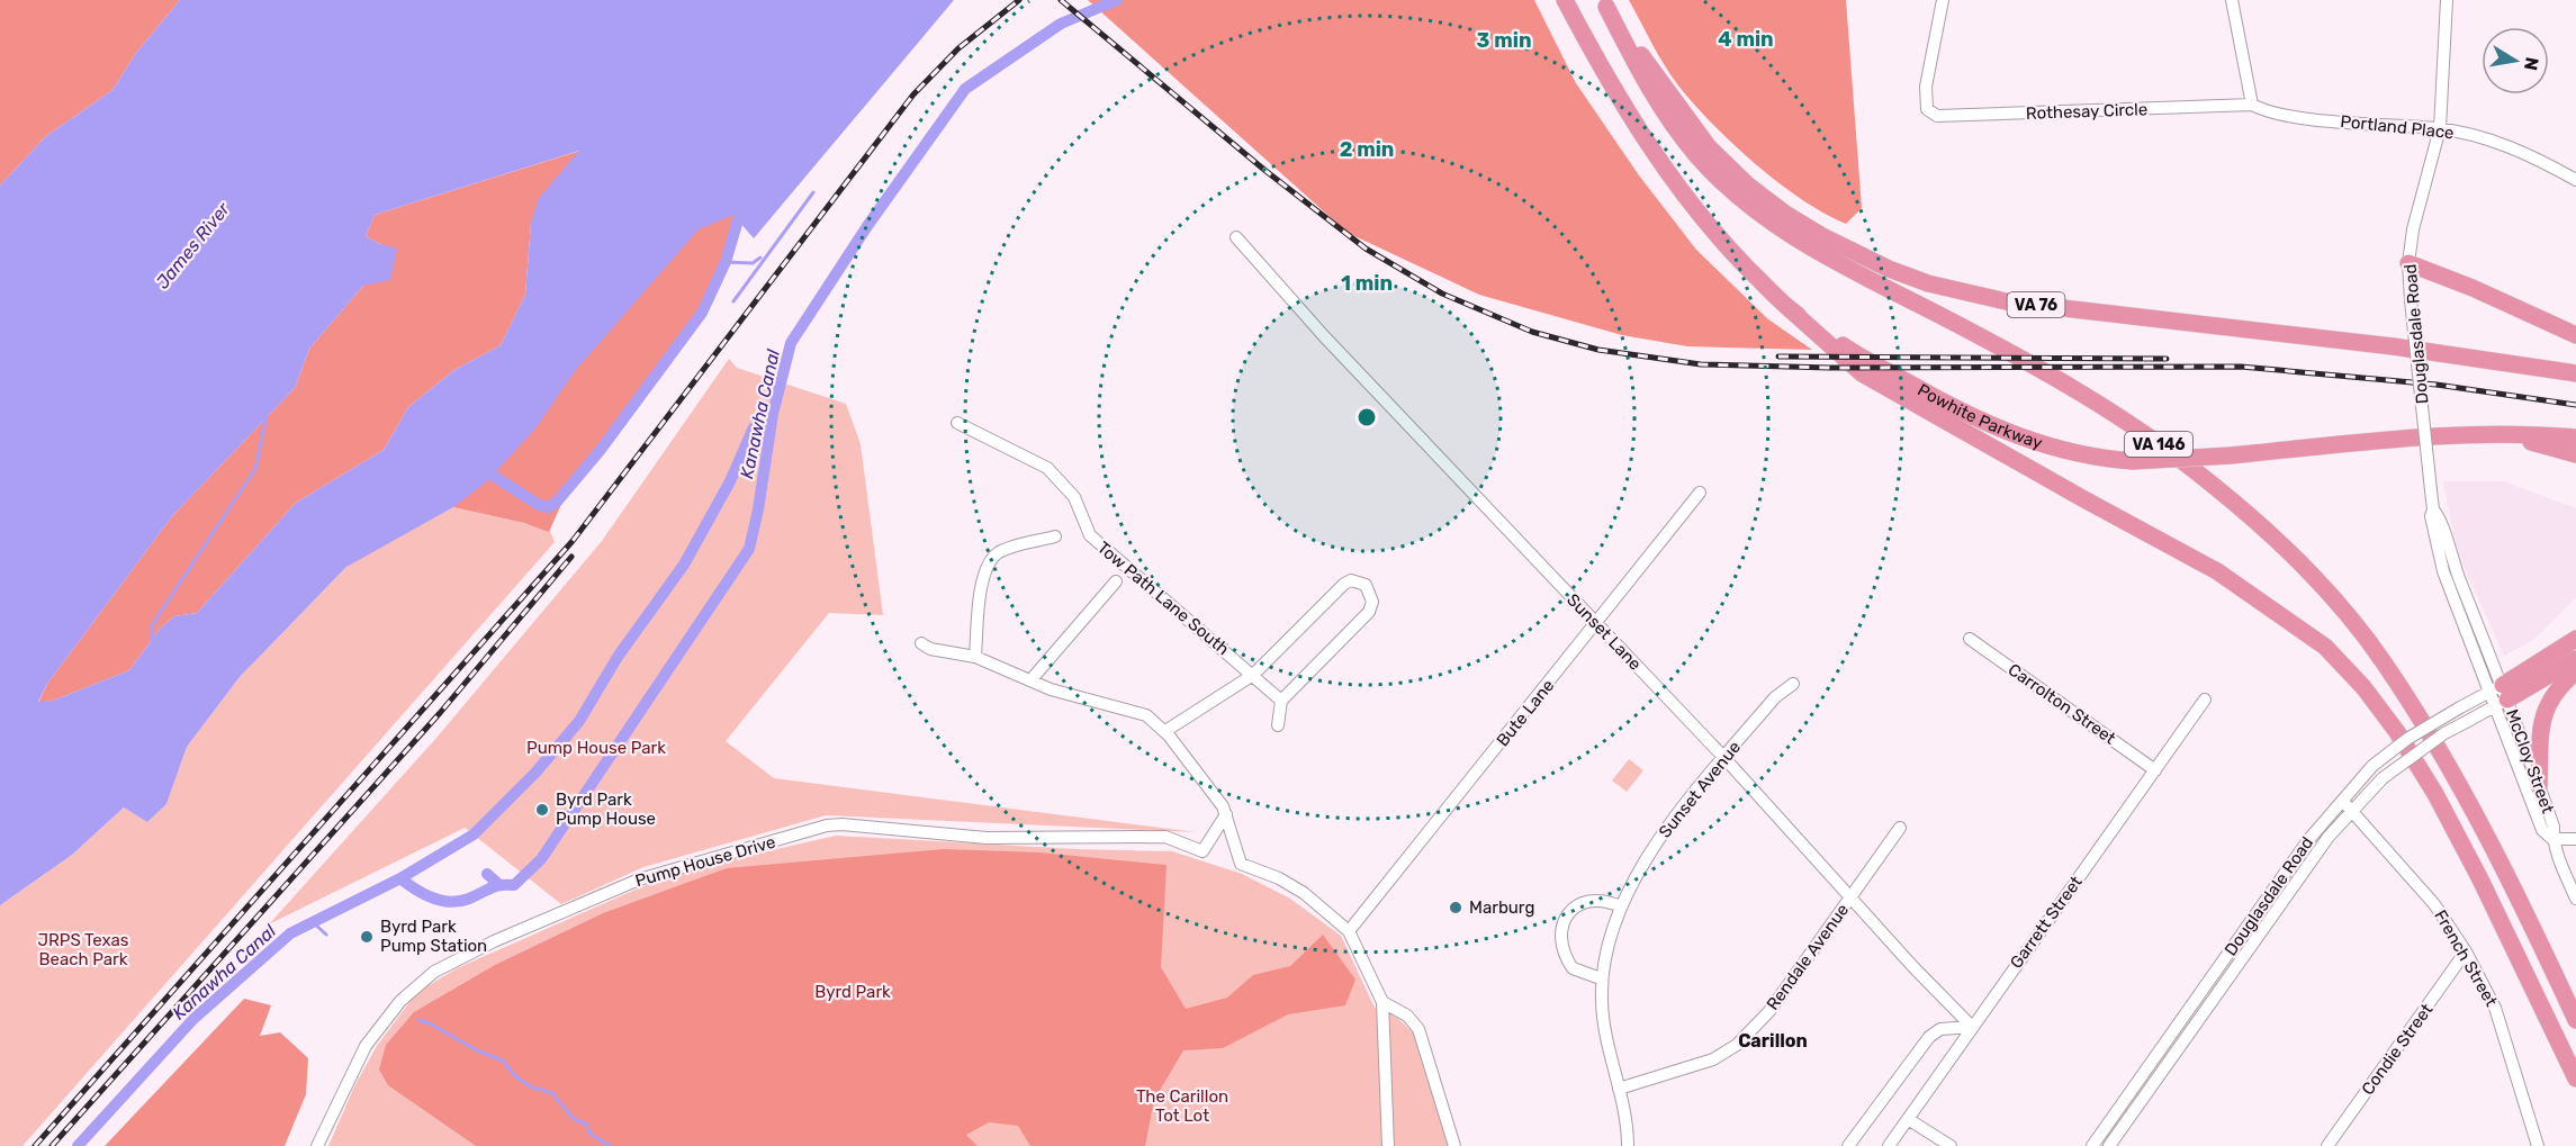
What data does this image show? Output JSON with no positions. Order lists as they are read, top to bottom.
{
  "streets": {
    "highway": ["VA 76", "Powhite Parkway", "VA 146"],
    "street": [
      "Rothesay Circle",
      "Portland Place",
      "Douglasdale Road",
      "Tow Path Lane South",
      "Sunset Lane",
      "Carrolton Street",
      "Bute Lane",
      "McCloy Street",
      "Sunset Avenue",
      "Pump House Drive",
      "Garrett Street",
      "Rendale Avenue",
      "French Street",
      "Condie Street"
    ]
  },
  "crossings": [
    ["Rothesay Circle", "Portland Place"],
    ["Portland Place", "Douglasdale Road"],
    ["VA 76", "VA 146"],
    ["Douglasdale Road", "McCloy Street"],
    ["Douglasdale Road", "French Street"],
    ["Sunset Lane", "Bute Lane"],
    ["Sunset Lane", "Sunset Avenue"],
    ["Sunset Lane", "Garrett Street"],
    ["Sunset Lane", "Rendale Avenue"],
    ["Carrolton Street", "Garrett Street"],
    ["Sunset Avenue", "Rendale Avenue"],
    ["French Street", "Condie Street"]
  ],
  "districts": ["Carillon"],
  "water": ["James River", "Kanawha Canal"],
  "parks": [
    "Pump House Park",
    "JRPS Texas Beach Park",
    "Byrd Park",
    "The Carillon Tot Lot"
  ],
  "places": ["Byrd Park Pump House", "Marburg", "Byrd Park Pump Station"],
  "north": "right",
  "rings": [
    "4 min",
    "3 min",
    "2 min",
    "1 min"
  ]
}
